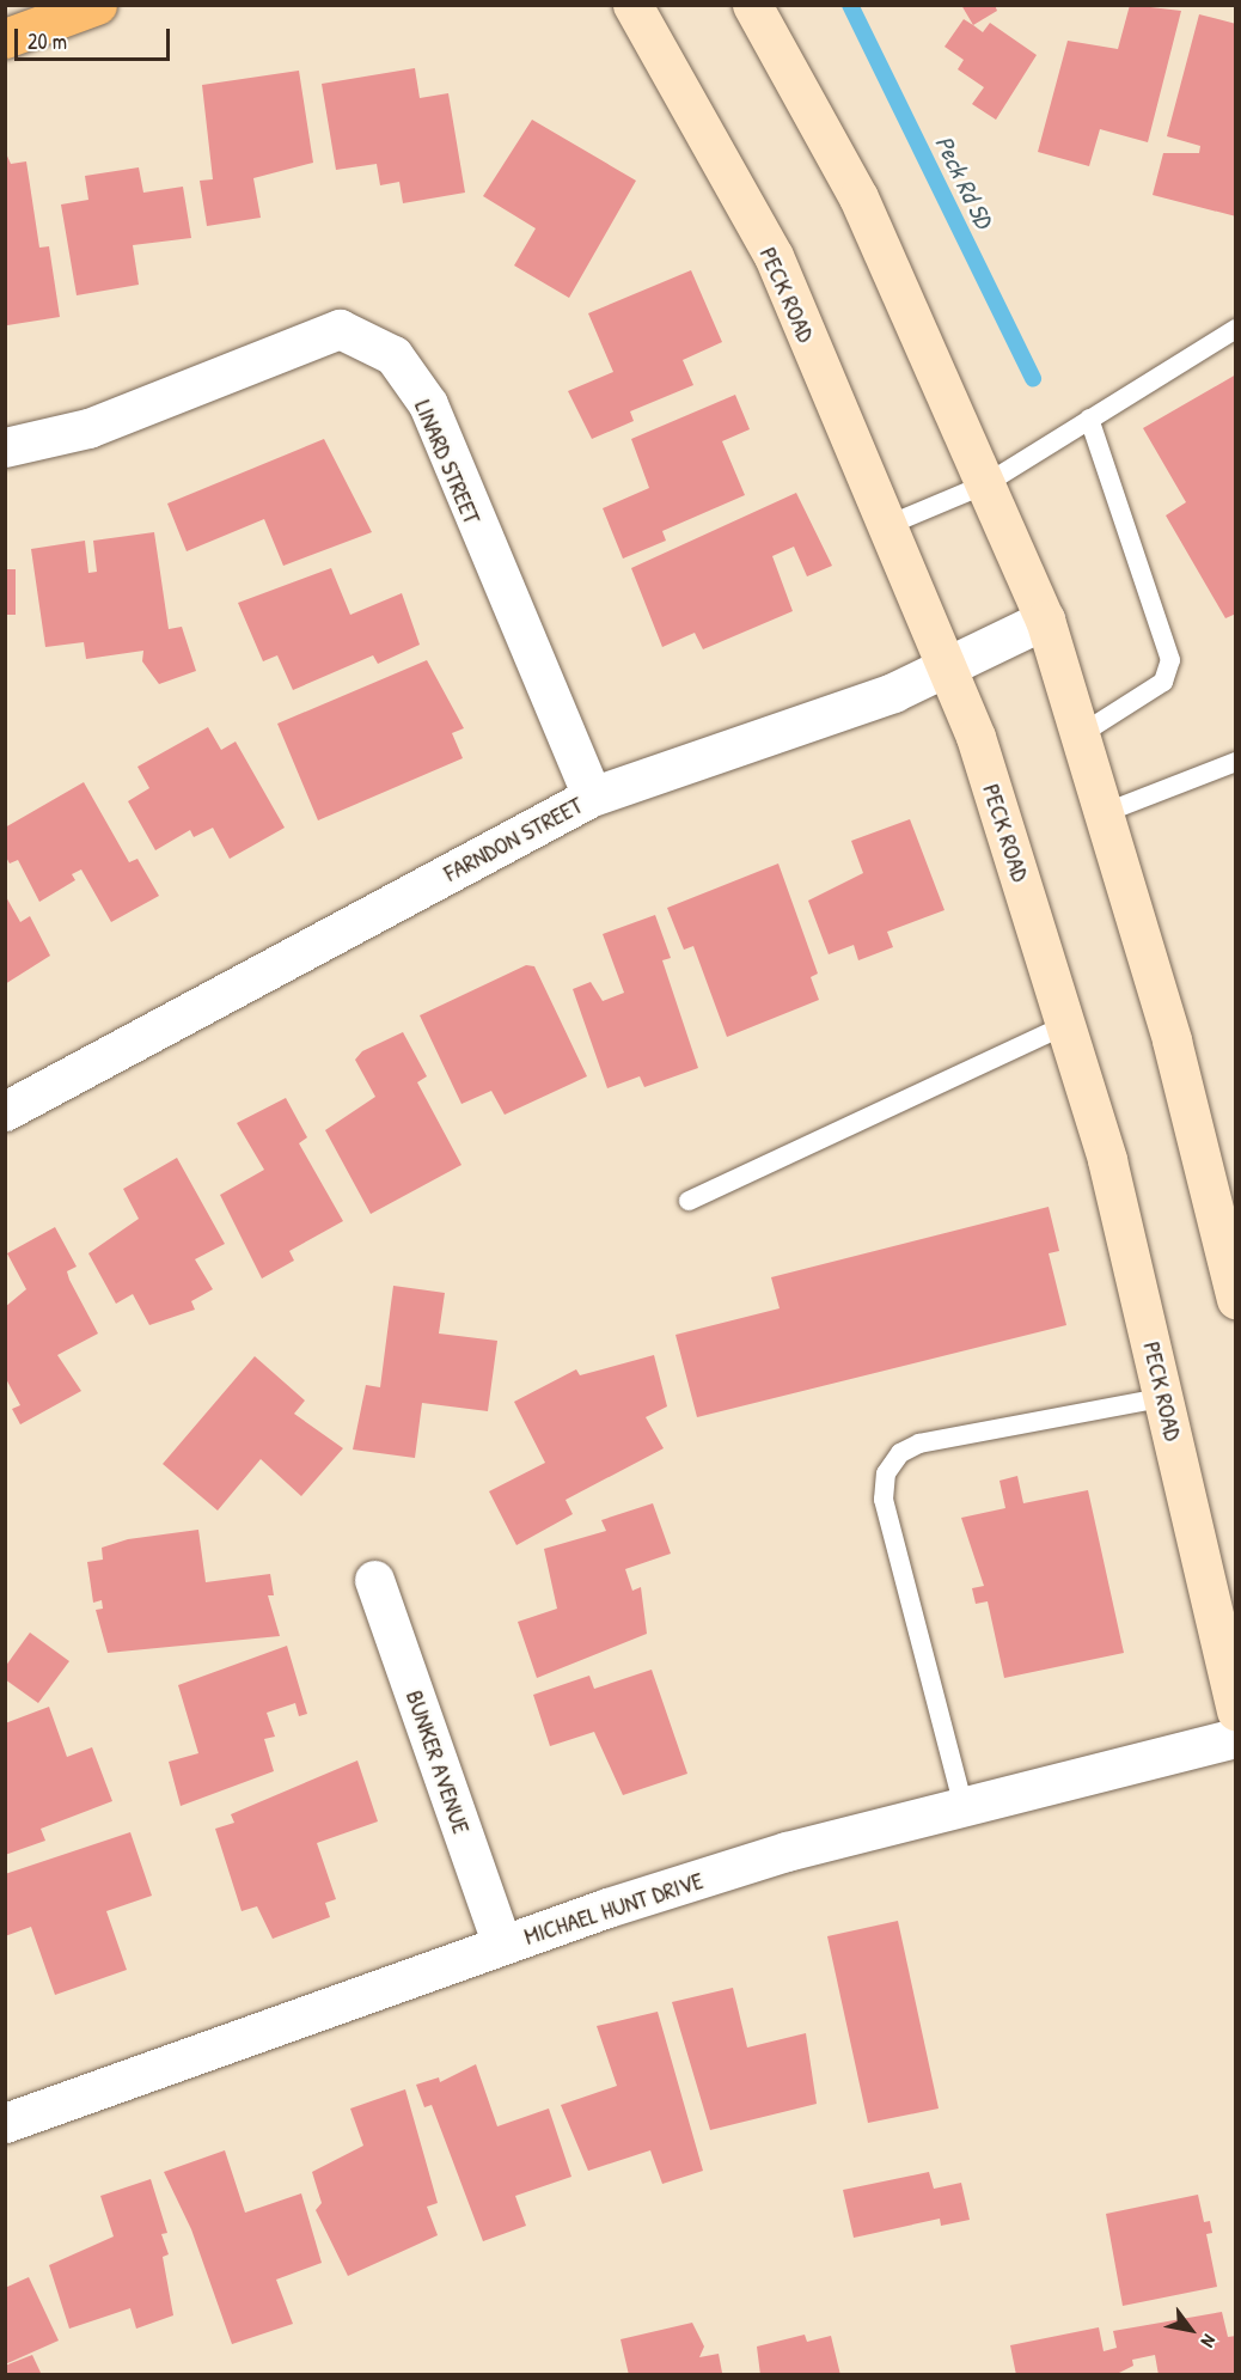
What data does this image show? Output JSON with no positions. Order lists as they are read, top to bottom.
{
  "streets": {
    "main road": ["PECK ROAD"],
    "street": [
      "LINARD STREET",
      "FARNDON STREET",
      "BUNKER AVENUE",
      "MICHAEL HUNT DRIVE"
    ]
  },
  "crossings": [
    ["PECK ROAD", "FARNDON STREET"],
    ["LINARD STREET", "FARNDON STREET"],
    ["BUNKER AVENUE", "MICHAEL HUNT DRIVE"]
  ],
  "water": ["Peck Rd SD"],
  "scale_bar": "20 m",
  "north": "bottom right"
}
